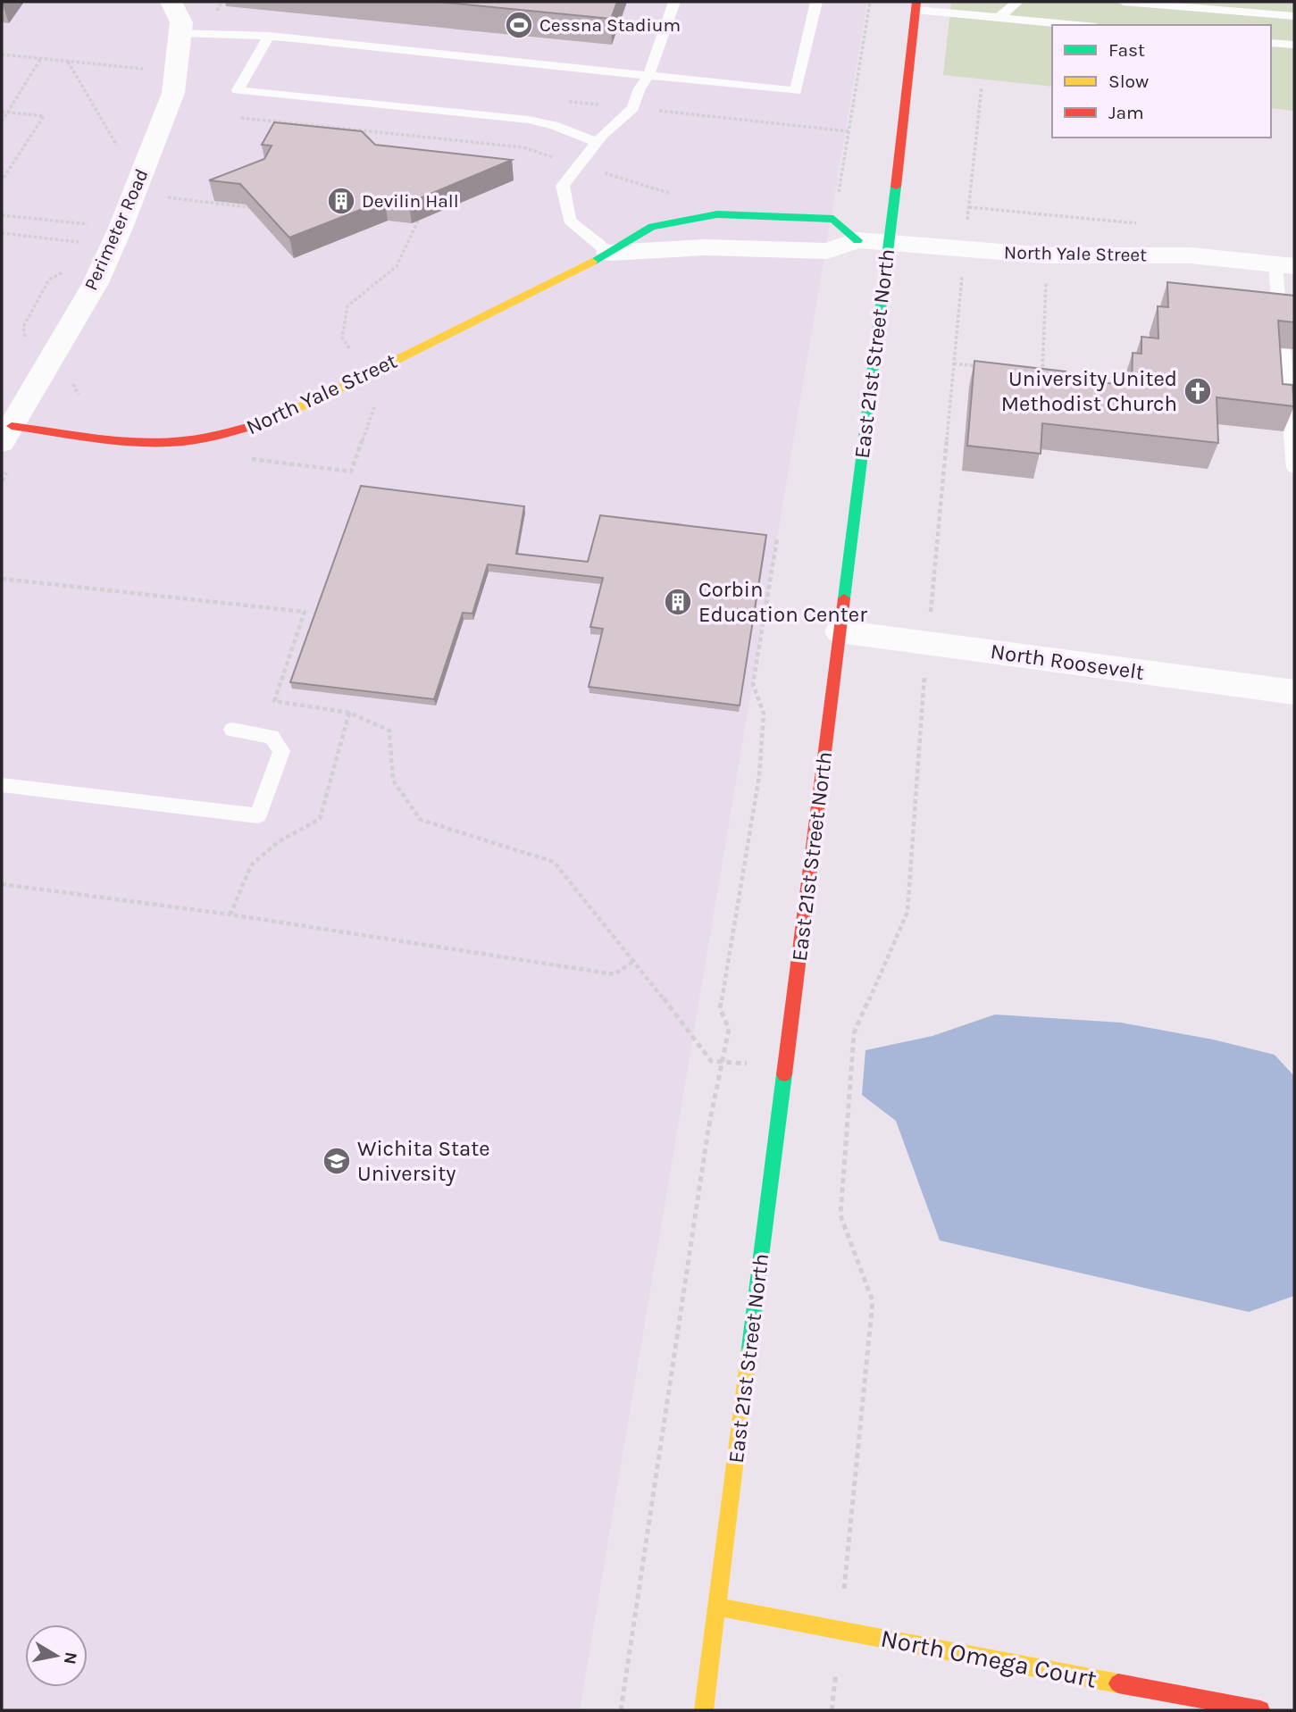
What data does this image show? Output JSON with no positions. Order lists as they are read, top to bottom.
{
  "streets": {
    "main road": ["North Yale Street", "East 21st Street North", "North Omega Court"],
    "street": ["Perimeter Road", "North Roosevelt"]
  },
  "crossings": [
    ["Perimeter Road", "North Yale Street"],
    ["North Yale Street", "East 21st Street North"],
    ["East 21st Street North", "North Roosevelt"],
    ["East 21st Street North", "North Omega Court"]
  ],
  "places": {
    "sports": ["Cessna Stadium"],
    "building": ["Devilin Hall", "Corbin Education Center"],
    "church": ["University United Methodist Church"],
    "school or university": ["Wichita State University"]
  },
  "legend": ["Fast", "Slow", "Jam"],
  "north": "right"
}
